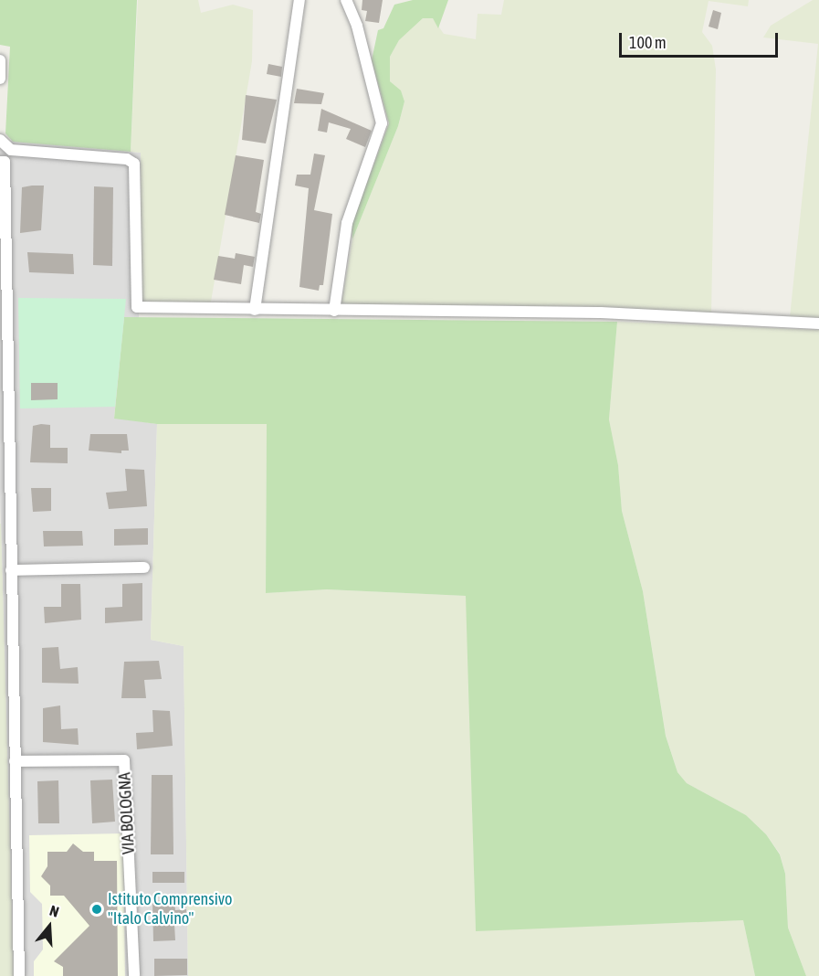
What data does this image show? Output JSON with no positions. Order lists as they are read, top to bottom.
{
  "streets": {
    "street": ["VIA BOLOGNA"]
  },
  "places": ["Istituto Comprensivo \"Italo Calvino\""],
  "scale_bar": "100 m",
  "north": "top"
}
